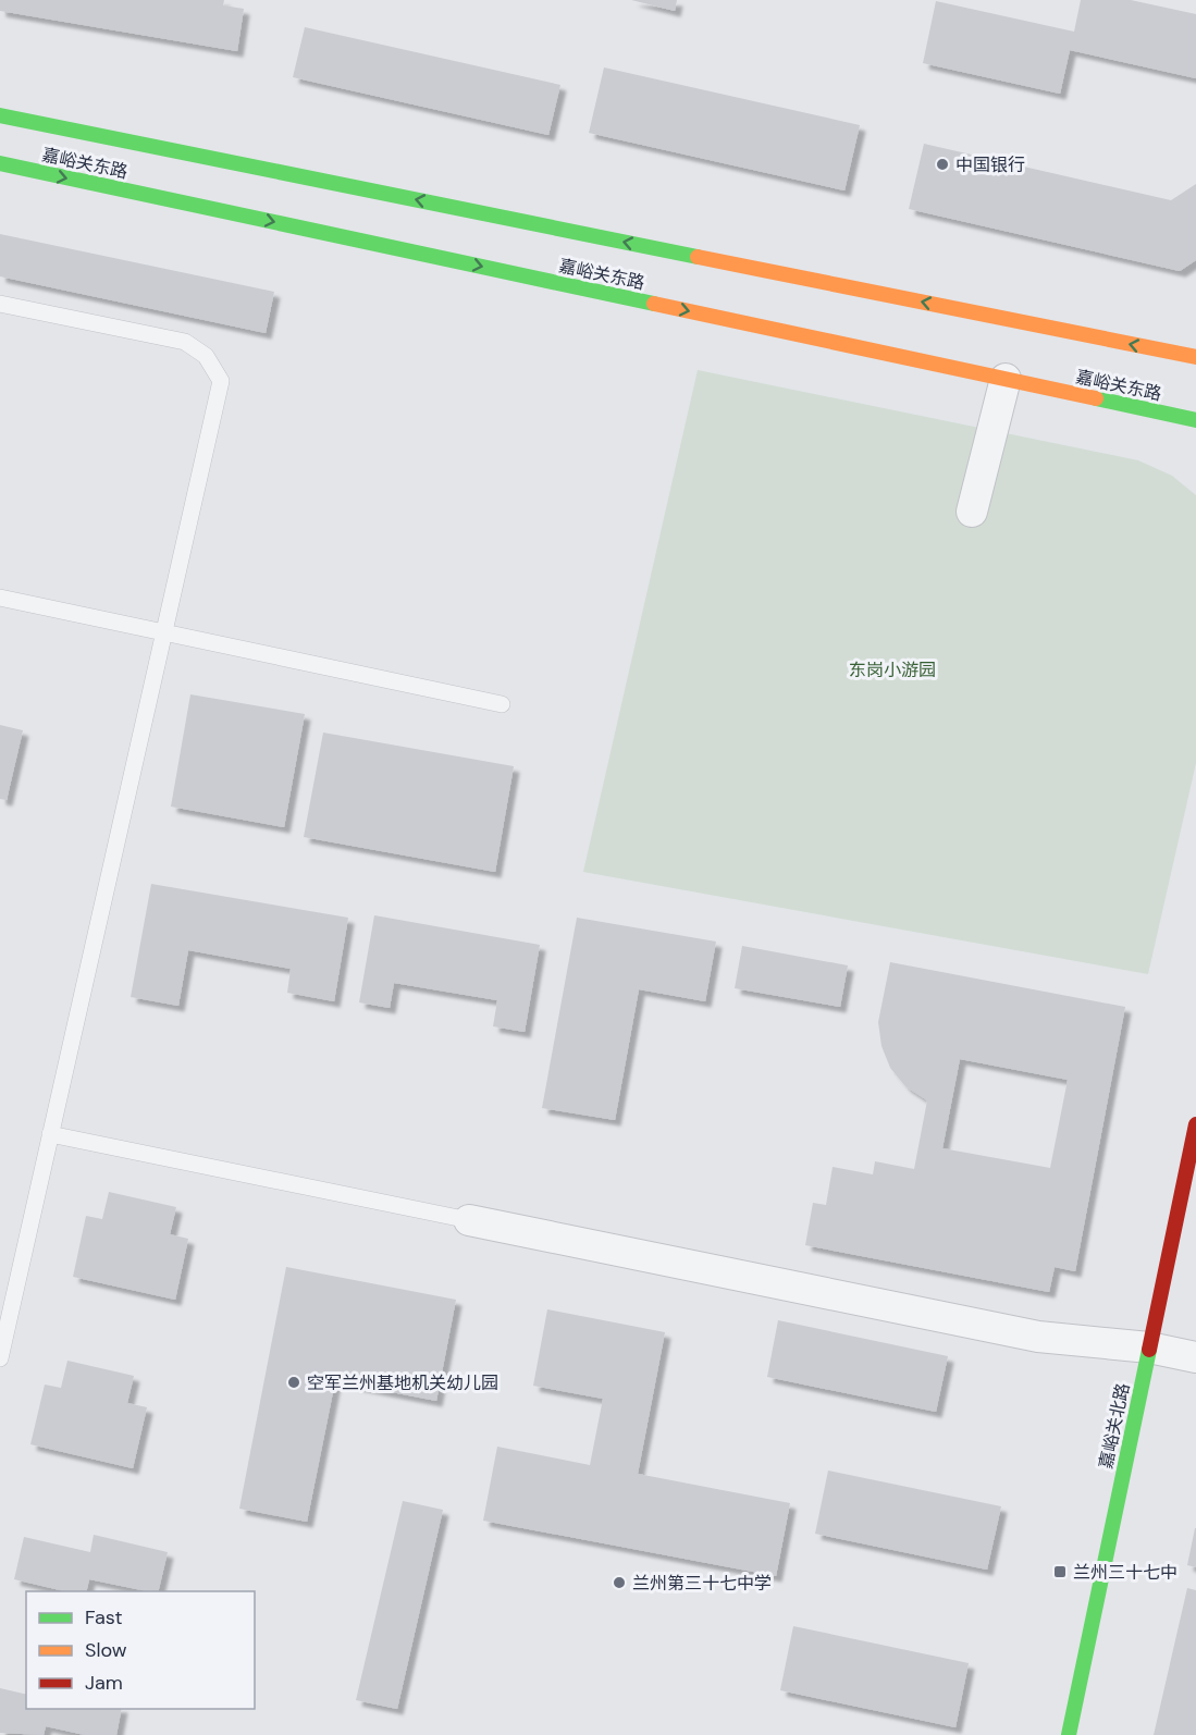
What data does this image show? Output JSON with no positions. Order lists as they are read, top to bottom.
{
  "streets": {
    "main road": ["嘉峪关东路", "嘉峪关北路"]
  },
  "parks": ["东岗小游园"],
  "places": {
    "other": ["中国银行", "空军兰州基地机关幼儿园", "兰州第三十七中学"],
    "transit": ["兰州三十七中"]
  },
  "legend": ["Fast", "Slow", "Jam"]
}
